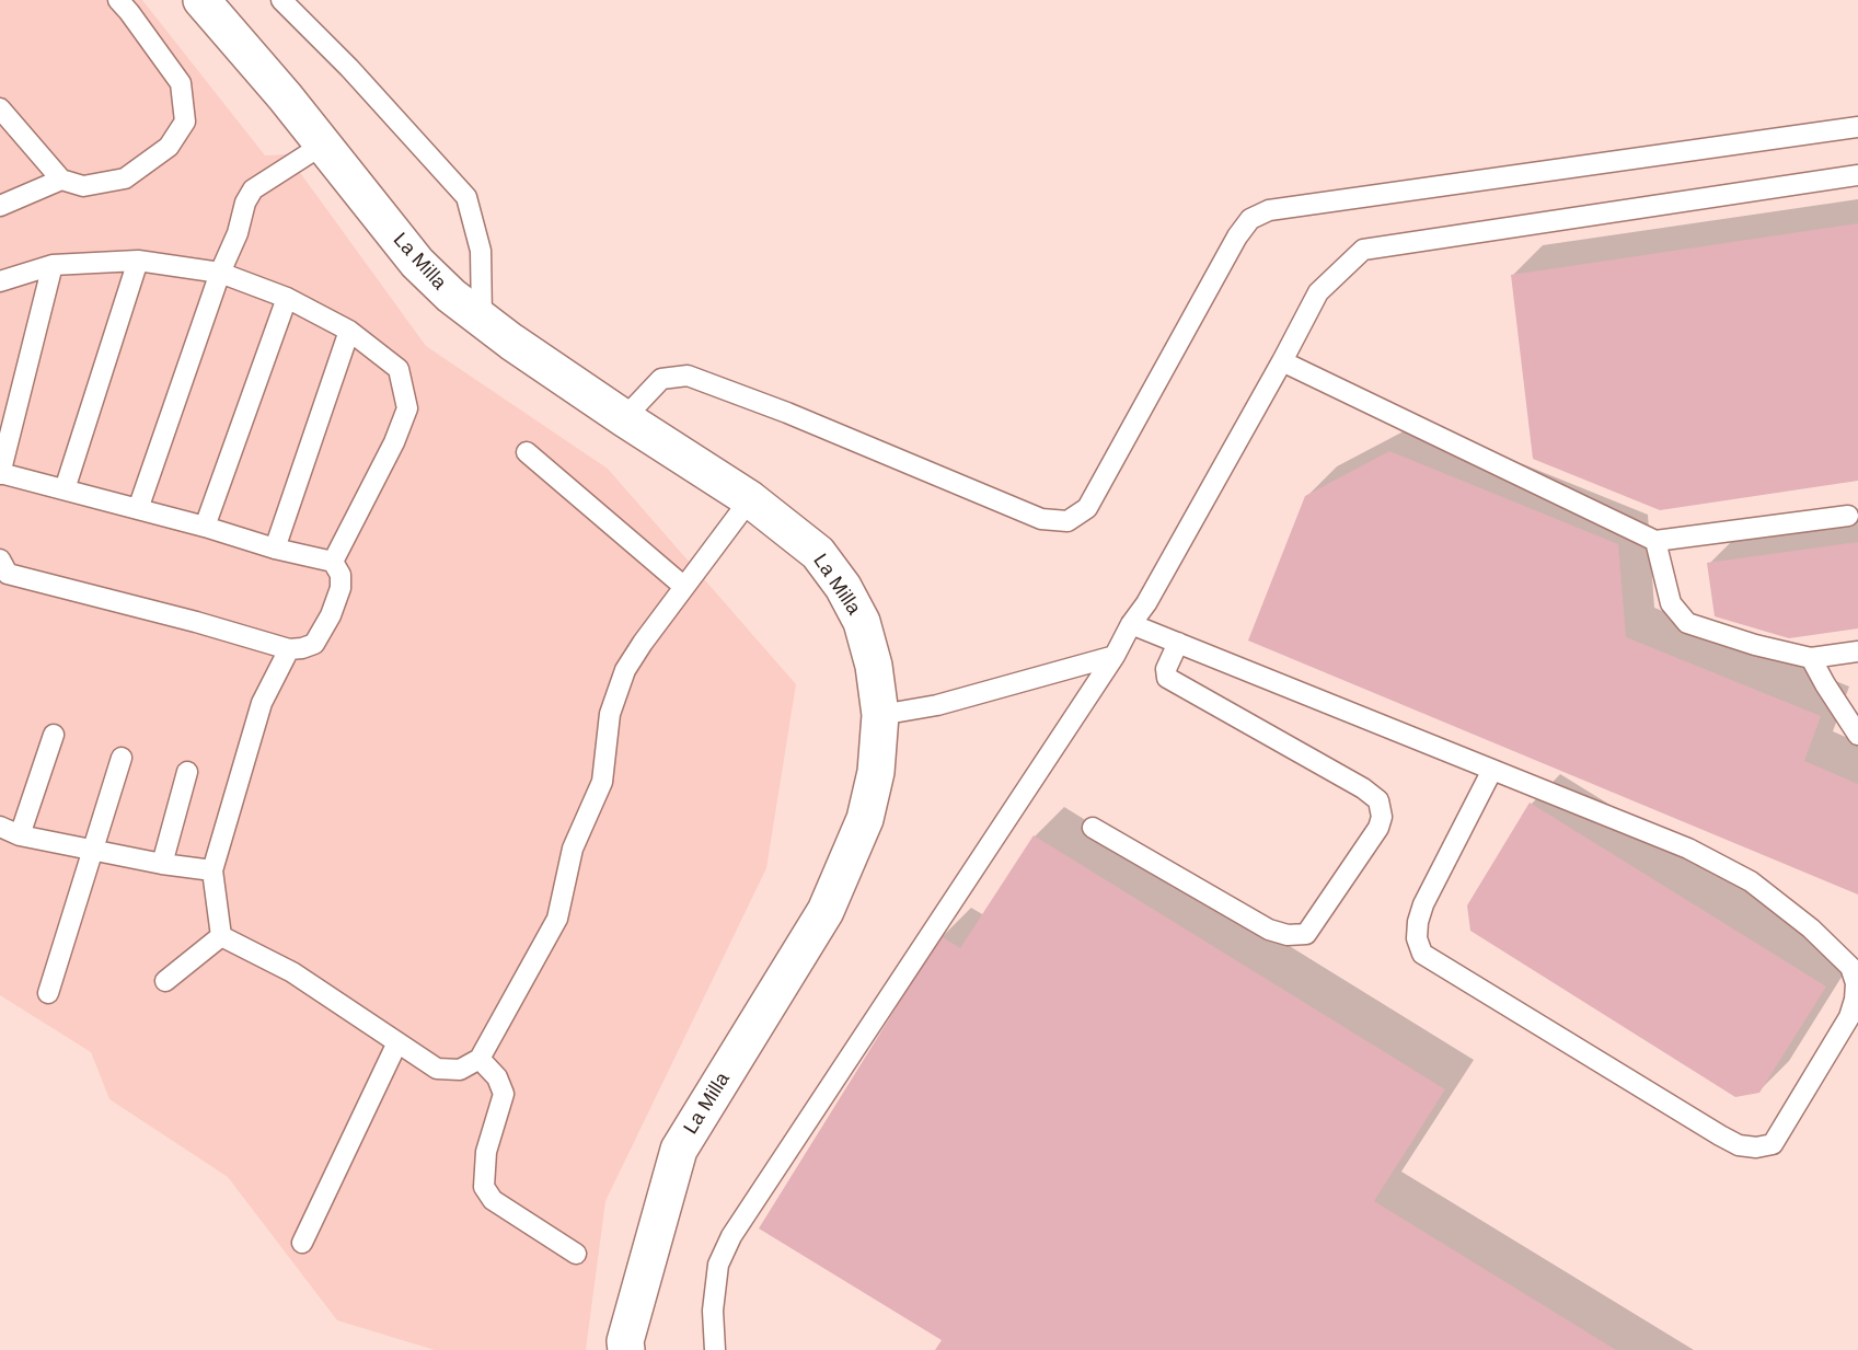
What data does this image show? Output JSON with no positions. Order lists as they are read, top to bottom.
{
  "streets": {
    "street": ["La Milla"]
  }
}
